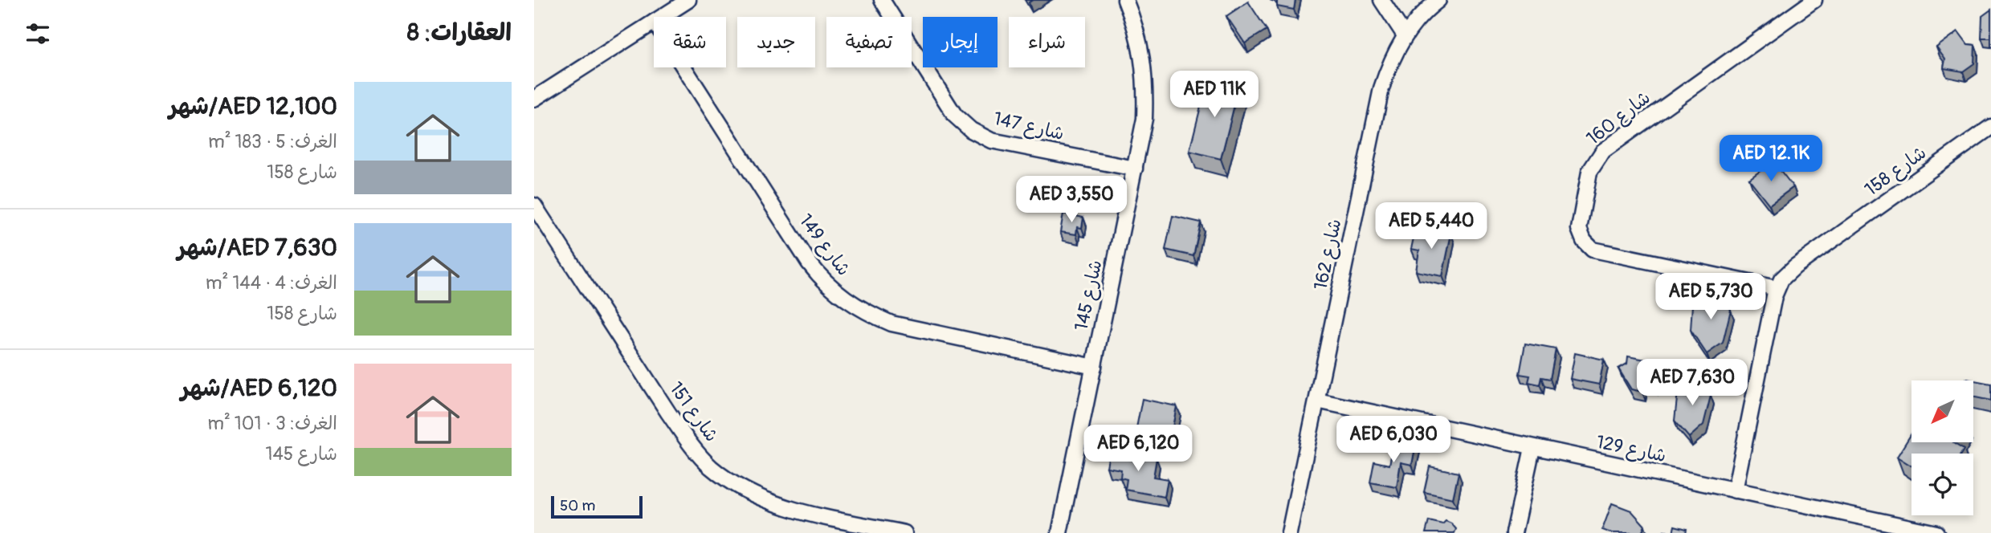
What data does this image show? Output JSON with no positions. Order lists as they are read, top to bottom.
{
  "streets": {
    "street": [
      "شارع 160",
      "شارع 147",
      "شارع 158",
      "شارع 149",
      "شارع 162",
      "شارع 145",
      "شارع 151",
      "شارع 129"
    ]
  },
  "crossings": [
    ["شارع 160", "شارع 158"],
    ["شارع 147", "شارع 145"],
    ["شارع 158", "شارع 129"],
    ["شارع 149", "شارع 145"],
    ["شارع 162", "شارع 129"]
  ],
  "scale_bar": "50 m",
  "north": "bottom left",
  "page": {
    "heading": "العقارات: 8",
    "chip": [
      "شراء",
      "إيجار",
      "تصفية",
      "جديد",
      "شقة"
    ],
    "list": [
      {
        "name": "AED 12,100/شهر",
        "note": "الغرف: 5 · 183 m² · شارع 158"
      },
      {
        "name": "AED 7,630/شهر",
        "note": "الغرف: 4 · 144 m² · شارع 158"
      },
      {
        "name": "AED 6,120/شهر",
        "note": "الغرف: 3 · 101 m² · شارع 145"
      }
    ],
    "price": [
      "AED 11K",
      "AED 12.1K",
      "AED 3,550",
      "AED 5,440",
      "AED 5,730",
      "AED 7,630",
      "AED 6,030",
      "AED 6,120"
    ],
    "scale": "50 m"
  }
}
